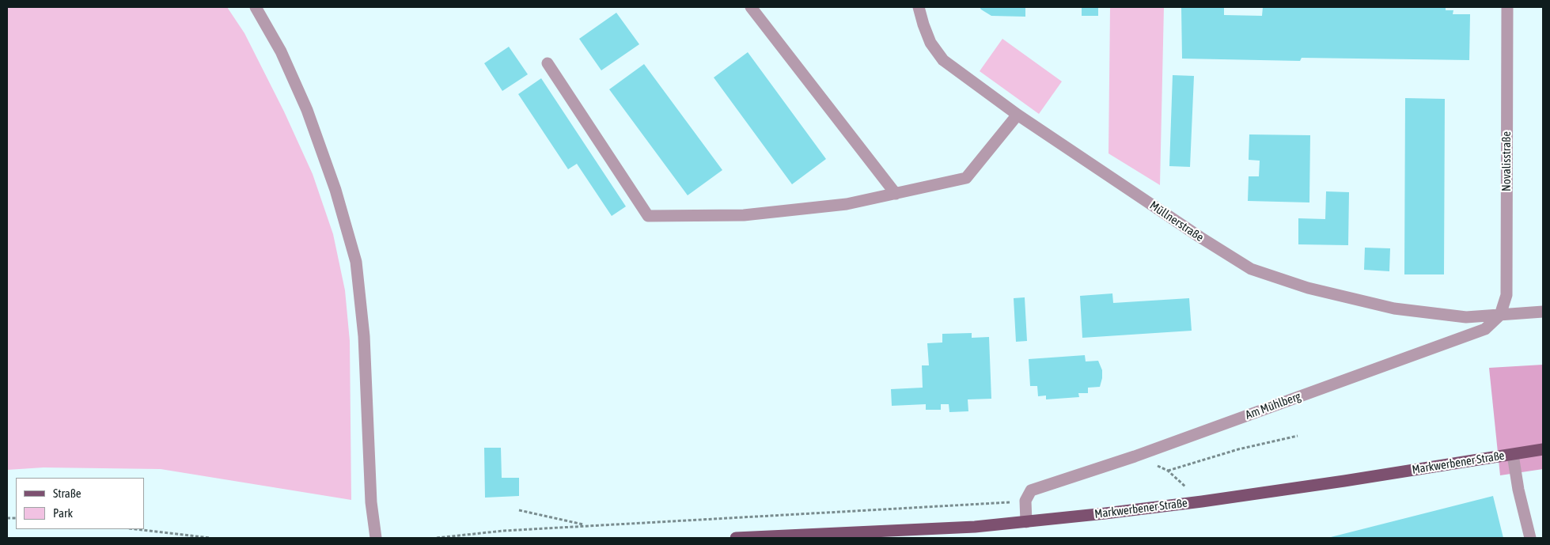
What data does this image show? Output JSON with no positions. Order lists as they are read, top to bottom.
{
  "streets": {
    "main road": ["Markwerbener Straße"],
    "street": ["Novalisstraße", "Müllnerstraße", "Am Mühlberg"]
  },
  "crossings": [
    ["Novalisstraße", "Müllnerstraße"],
    ["Novalisstraße", "Am Mühlberg"],
    ["Müllnerstraße", "Am Mühlberg"]
  ],
  "legend": ["Straße", "Park"]
}
